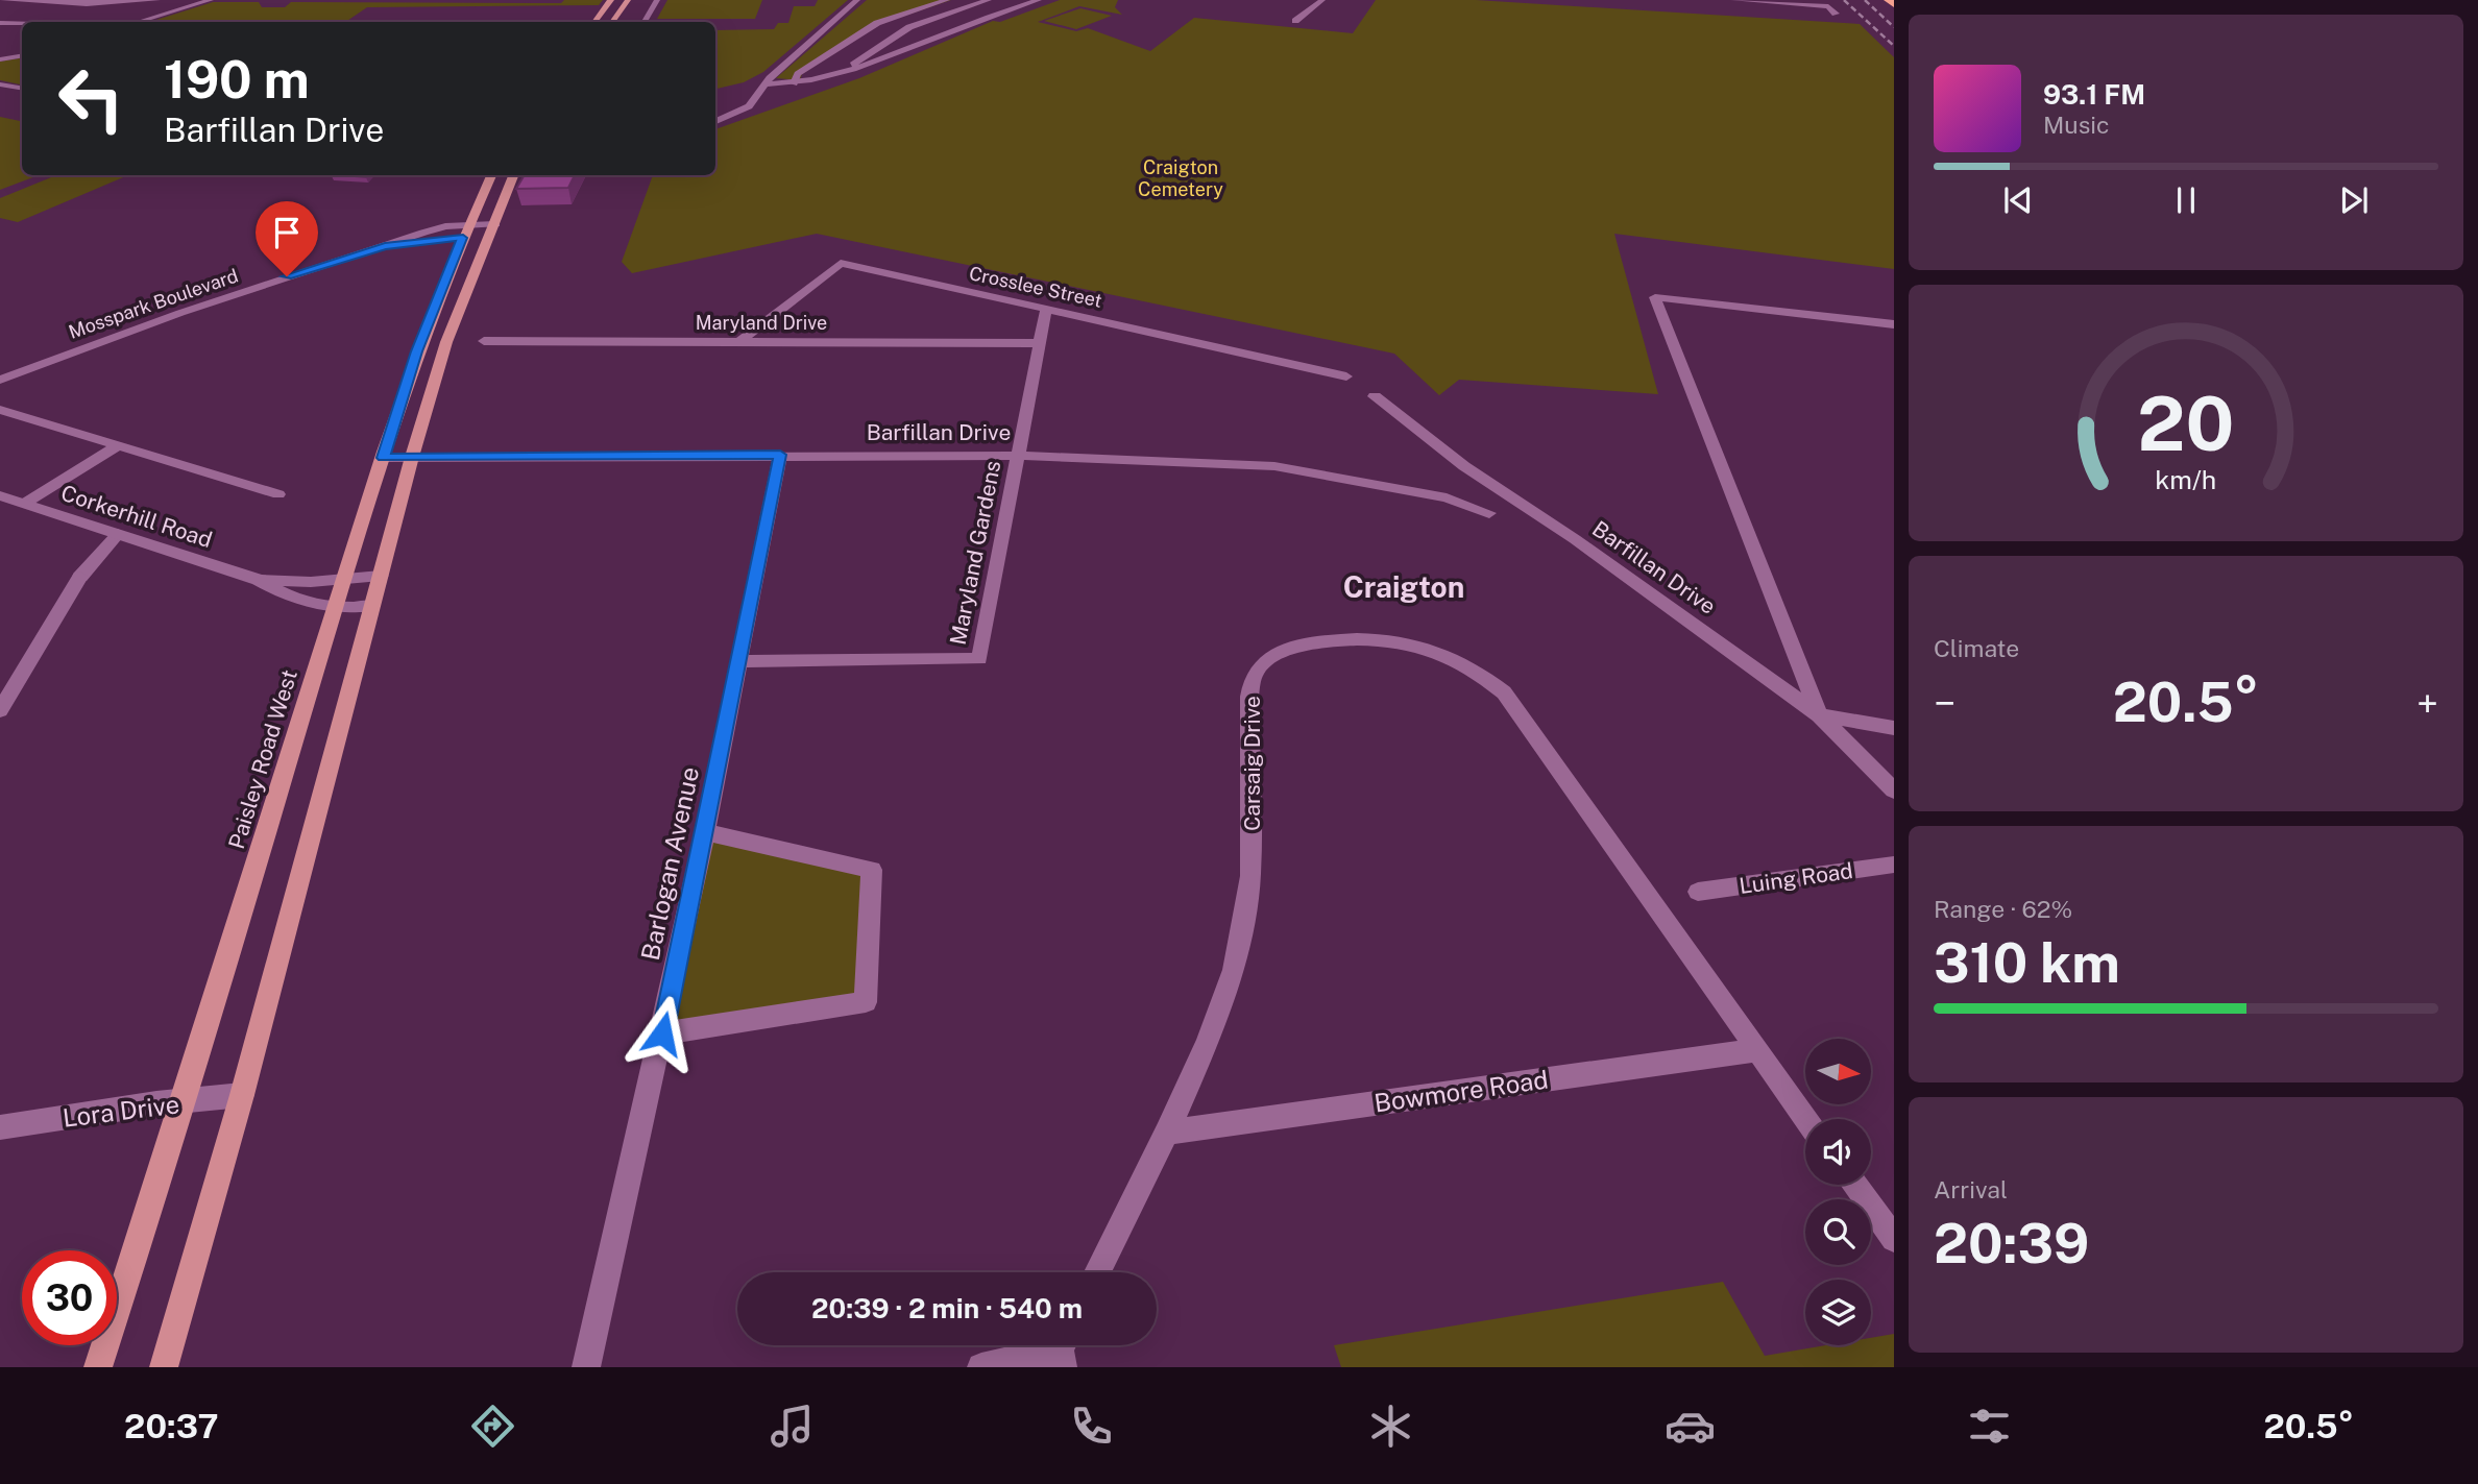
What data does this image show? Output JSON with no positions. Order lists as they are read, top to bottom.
{
  "streets": {
    "main road": ["Paisley Road West"],
    "street": [
      "Crosslee Street",
      "Mosspark Boulevard",
      "Maryland Drive",
      "Barfillan Drive",
      "Corkerhill Road",
      "Maryland Gardens",
      "Carsaig Drive",
      "Barlogan Avenue",
      "Luing Road",
      "Bowmore Road",
      "Lora Drive"
    ]
  },
  "crossings": [
    ["Crosslee Street", "Maryland Drive"],
    ["Crosslee Street", "Maryland Gardens"],
    ["Mosspark Boulevard", "Paisley Road West"],
    ["Maryland Drive", "Maryland Gardens"],
    ["Barfillan Drive", "Maryland Gardens"],
    ["Barfillan Drive", "Paisley Road West"],
    ["Barfillan Drive", "Barlogan Avenue"],
    ["Corkerhill Road", "Paisley Road West"],
    ["Maryland Gardens", "Barlogan Avenue"],
    ["Paisley Road West", "Lora Drive"],
    ["Carsaig Drive", "Bowmore Road"]
  ],
  "districts": ["Craigton"],
  "parks": ["Craigton Cemetery"],
  "north": "right",
  "page": {
    "turn": ["190 m", "Barfillan Drive"],
    "song": ["93.1 FM", "Music"],
    "tile": [
      "Climate",
      ["Range · 62%", "310 km"],
      ["Arrival", "20:39"]
    ],
    "heat": ["−", "20.5°", "+"],
    "limit": "30",
    "trip": "20:39 · 2 min · 540 m",
    "tabs": ["20:37", "20.5°"],
    "gauge": ["20", "km/h"]
  }
}
